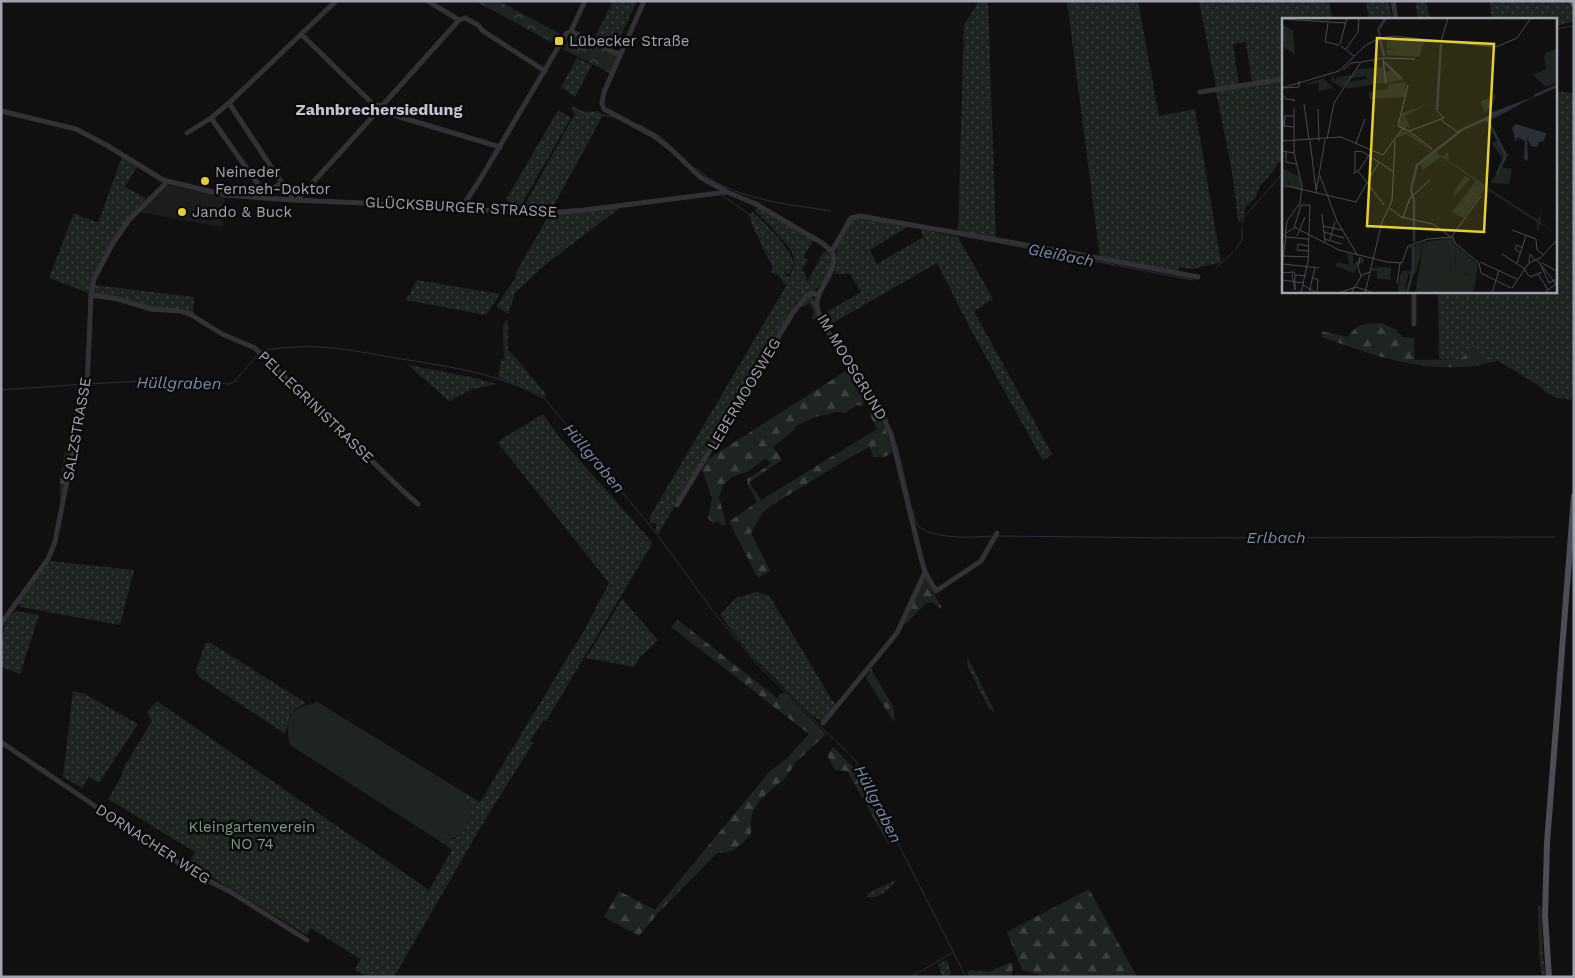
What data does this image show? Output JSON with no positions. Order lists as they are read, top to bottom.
{
  "streets": {
    "street": [
      "GLÜCKSBURGER STRASSE",
      "IM MOOSGRUND",
      "LEBERMOOSWEG",
      "PELLEGRINISTRASSE",
      "SALZSTRASSE",
      "DORNACHER WEG"
    ]
  },
  "crossings": [
    ["GLÜCKSBURGER STRASSE", "SALZSTRASSE"],
    ["IM MOOSGRUND", "LEBERMOOSWEG"],
    ["PELLEGRINISTRASSE", "SALZSTRASSE"]
  ],
  "districts": ["Zahnbrechersiedlung"],
  "water": ["Gleißach", "Hüllgraben", "Erlbach"],
  "parks": ["Kleingartenverein NO 74"],
  "places": {
    "transit": ["Lübecker Straße"],
    "other": ["Neineder Fernseh-Doktor", "Jando & Buck"]
  }
}
